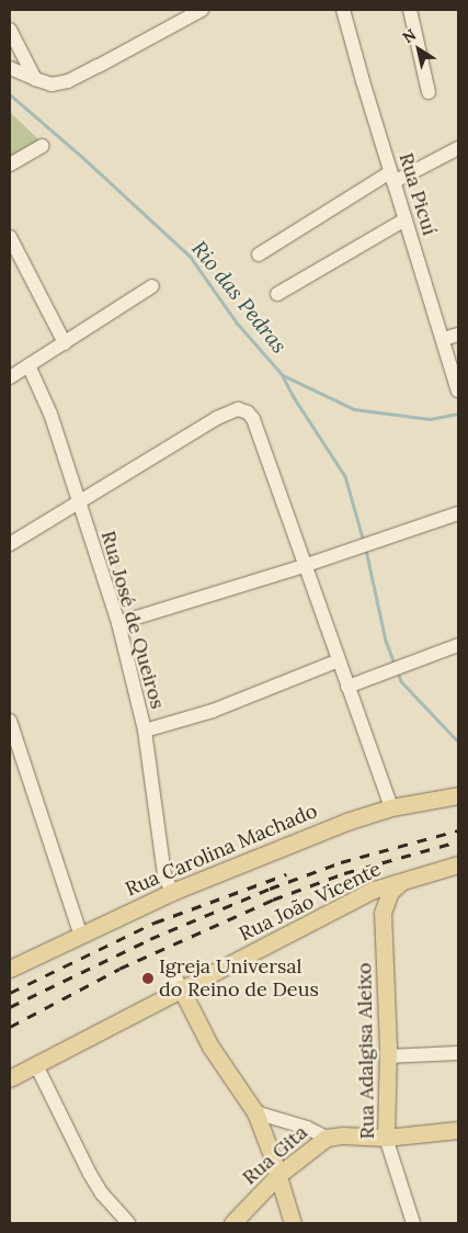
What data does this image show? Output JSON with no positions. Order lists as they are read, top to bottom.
{
  "streets": {
    "main road": [
      "Rua Carolina Machado",
      "Rua João Vicente",
      "Rua Adalgisa Aleixo",
      "Rua Gita"
    ],
    "street": ["Rua Picuí", "Rua José de Queiros"]
  },
  "crossings": [
    ["Rua José de Queiros", "Rua Carolina Machado"],
    ["Rua João Vicente", "Rua Adalgisa Aleixo"],
    ["Rua Adalgisa Aleixo", "Rua Gita"]
  ],
  "water": ["Rio das Pedras"],
  "places": ["Igreja Universal do Reino de Deus"],
  "north": "top left"
}
